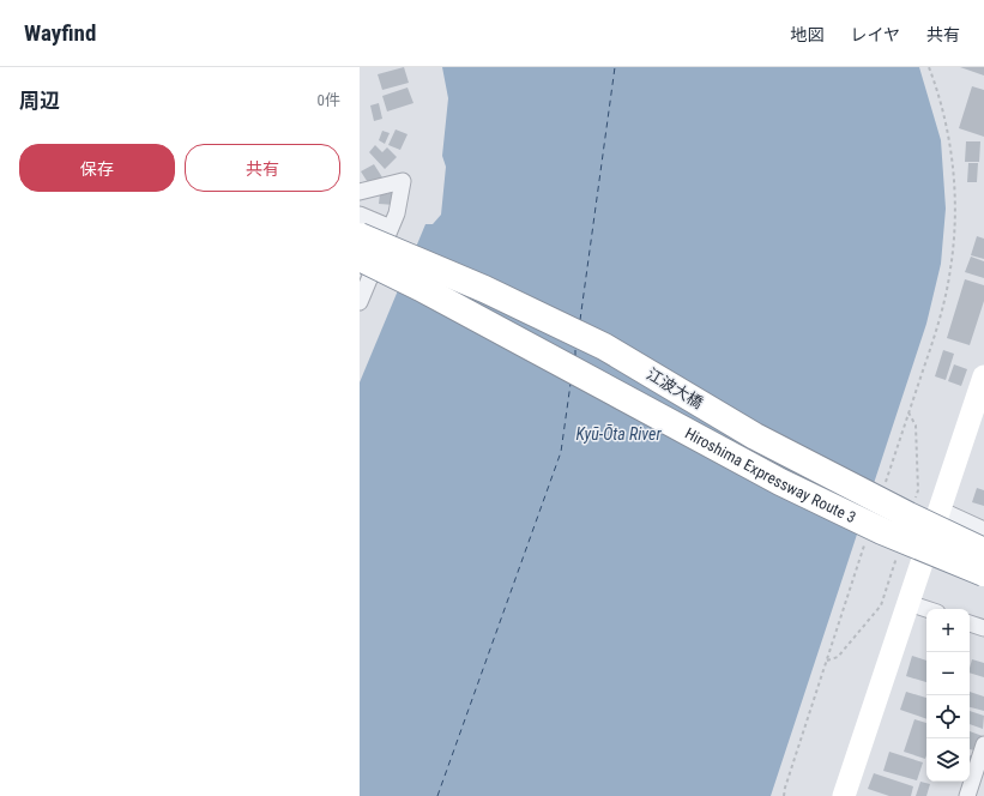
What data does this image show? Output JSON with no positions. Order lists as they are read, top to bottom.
{
  "streets": {
    "highway": ["江波大橋", "Hiroshima Expressway Route 3"]
  },
  "water": ["Kyū-Ōta River"],
  "page": {
    "header": "Wayfind",
    "nav": ["地図", "レイヤ", "共有"],
    "heading": ["周辺", "0件"],
    "buttons": ["保存", "共有"],
    "map_buttons": ["+", "−"]
  }
}
